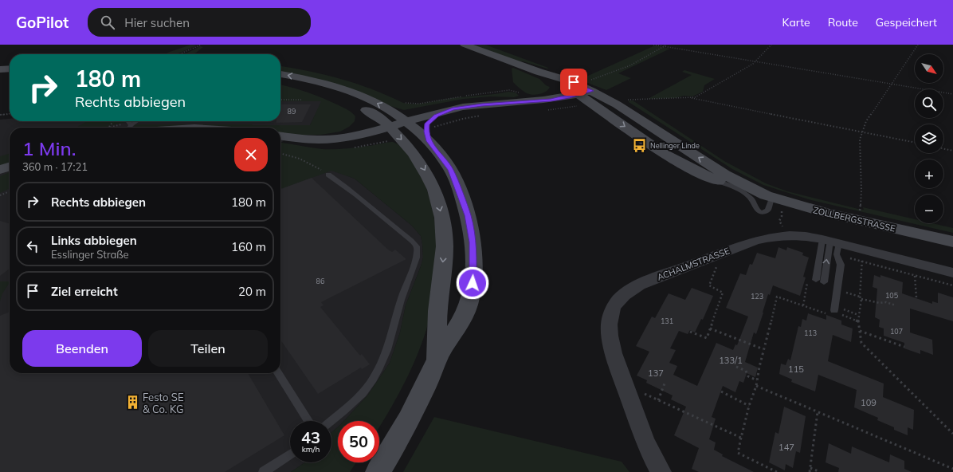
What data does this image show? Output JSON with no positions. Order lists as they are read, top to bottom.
{
  "streets": {
    "main road": ["ZOLLBERGSTRASSE"],
    "street": ["ACHALMSTRASSE"]
  },
  "places": {
    "bus stop": ["Nellinger Linde"],
    "building": ["Festo SE & Co. KG"]
  },
  "house_numbers": [
    "89",
    "86",
    "105",
    "123",
    "131",
    "107",
    "113",
    "133/1",
    "115",
    "137",
    "109",
    "147"
  ],
  "north": "bottom right",
  "page": {
    "header": "GoPilot",
    "search": "Hier suchen",
    "nav": ["Karte", "Route", "Gespeichert"],
    "map_buttons": ["+", "−"],
    "turn": ["180 m", "Rechts abbiegen"],
    "heading": ["1 Min.", "360 m · 17:21"],
    "list": [
      {
        "name": "Rechts abbiegen",
        "value": "180 m"
      },
      {
        "name": "Links abbiegen",
        "note": "Esslinger Straße",
        "value": "160 m"
      },
      {
        "name": "Ziel erreicht",
        "value": "20 m"
      }
    ],
    "buttons": ["Beenden", "Teilen"],
    "speed": "43 km/h",
    "limit": "50"
  }
}
